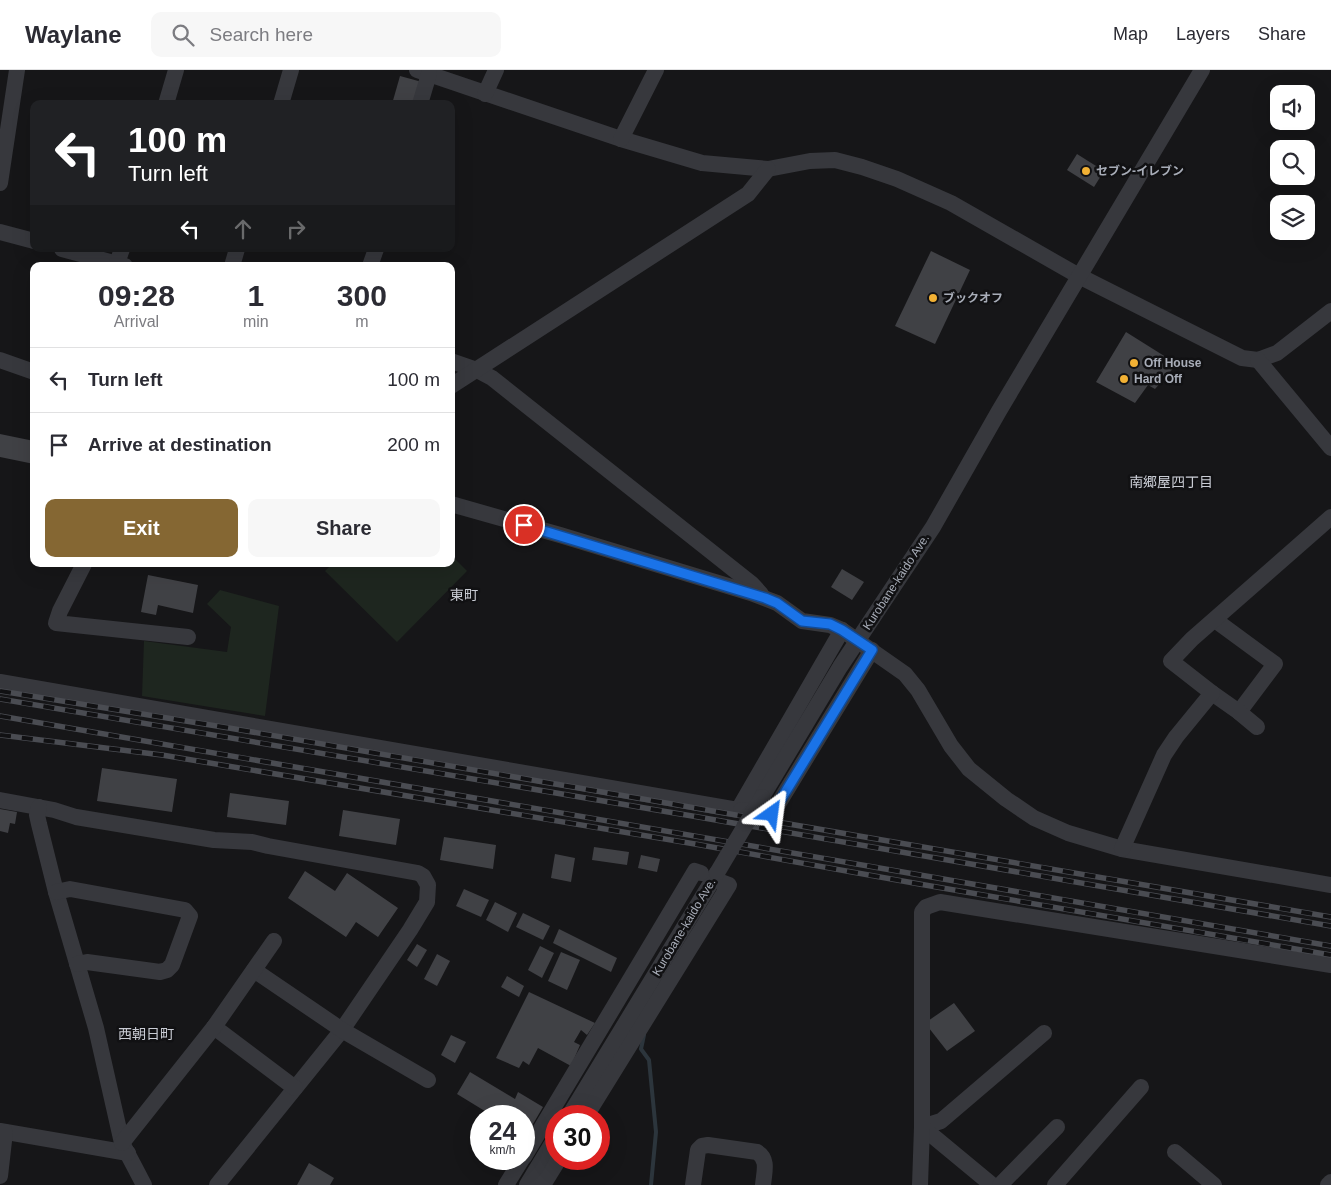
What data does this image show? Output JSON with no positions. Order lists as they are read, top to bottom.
{
  "streets": {
    "street": ["Kurobane-kaido Ave."]
  },
  "districts": ["南郷屋四丁目", "東町", "西朝日町"],
  "places": [
    "セブン-イレブン",
    "ブックオフ",
    "Off House",
    "Hard Off"
  ],
  "page": {
    "header": "Waylane",
    "search": "Search here",
    "nav": ["Map", "Layers", "Share"],
    "turn": ["100 m", "Turn left"],
    "eta": [
      "09:28",
      "Arrival",
      "1",
      "min",
      "300",
      "m"
    ],
    "list": [
      {
        "name": "Turn left",
        "value": "100 m"
      },
      {
        "name": "Arrive at destination",
        "value": "200 m"
      }
    ],
    "buttons": ["Exit", "Share"],
    "speed": "24 km/h",
    "limit": "30"
  }
}
